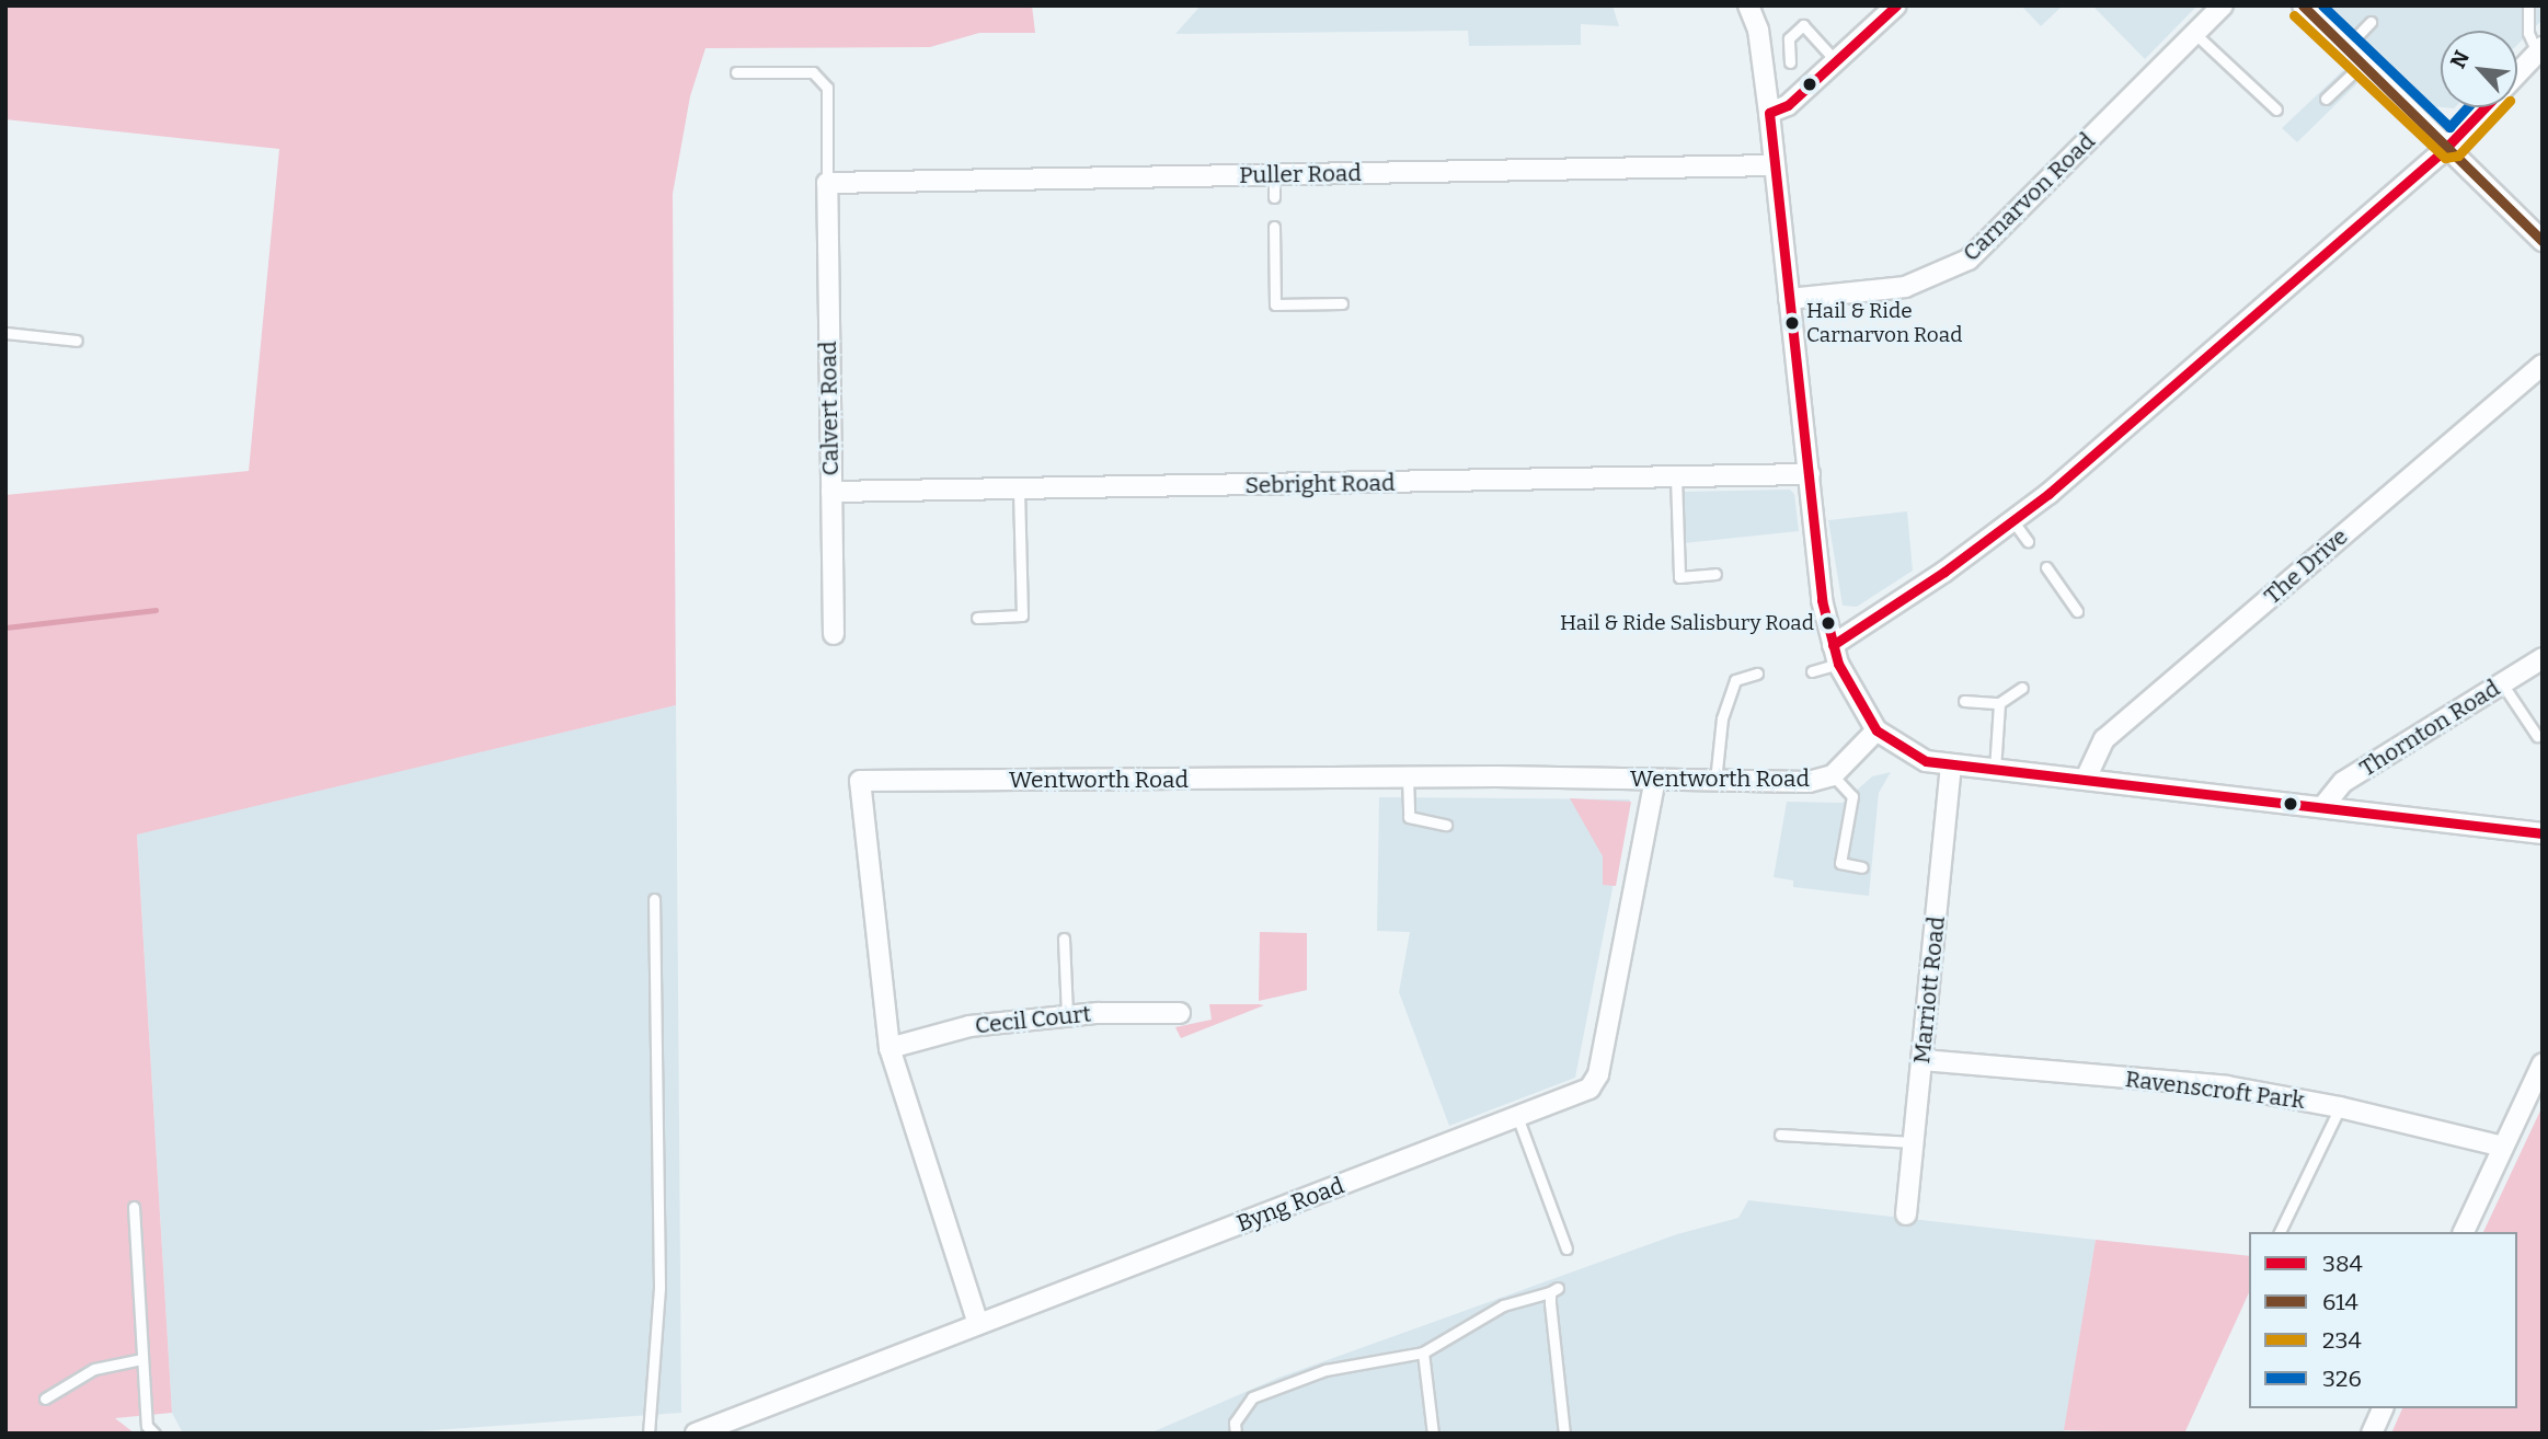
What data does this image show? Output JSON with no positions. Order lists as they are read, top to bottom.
{
  "streets": {
    "street": [
      "Puller Road",
      "Carnarvon Road",
      "Calvert Road",
      "Sebright Road",
      "The Drive",
      "Thornton Road",
      "Wentworth Road",
      "Marriott Road",
      "Cecil Court",
      "Ravenscroft Park",
      "Byng Road"
    ]
  },
  "crossings": [
    ["Puller Road", "Calvert Road"],
    ["Calvert Road", "Sebright Road"],
    ["Wentworth Road", "Cecil Court"],
    ["Wentworth Road", "Byng Road"],
    ["Marriott Road", "Ravenscroft Park"]
  ],
  "places": ["Hail & Ride Carnarvon Road", "Hail & Ride Salisbury Road"],
  "lines": [
    "transit line 384",
    "transit line 614",
    "transit line 326",
    "transit line 234"
  ],
  "legend": [
    "384",
    "614",
    "234",
    "326"
  ],
  "north": "top left"
}
